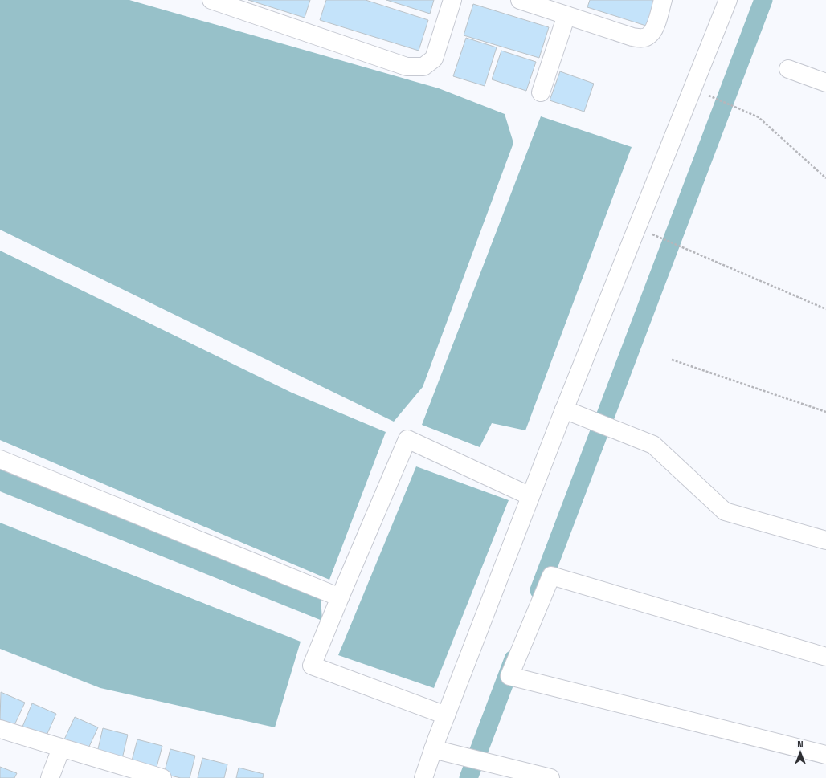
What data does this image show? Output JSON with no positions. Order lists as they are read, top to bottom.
{
  "north": "top"
}
